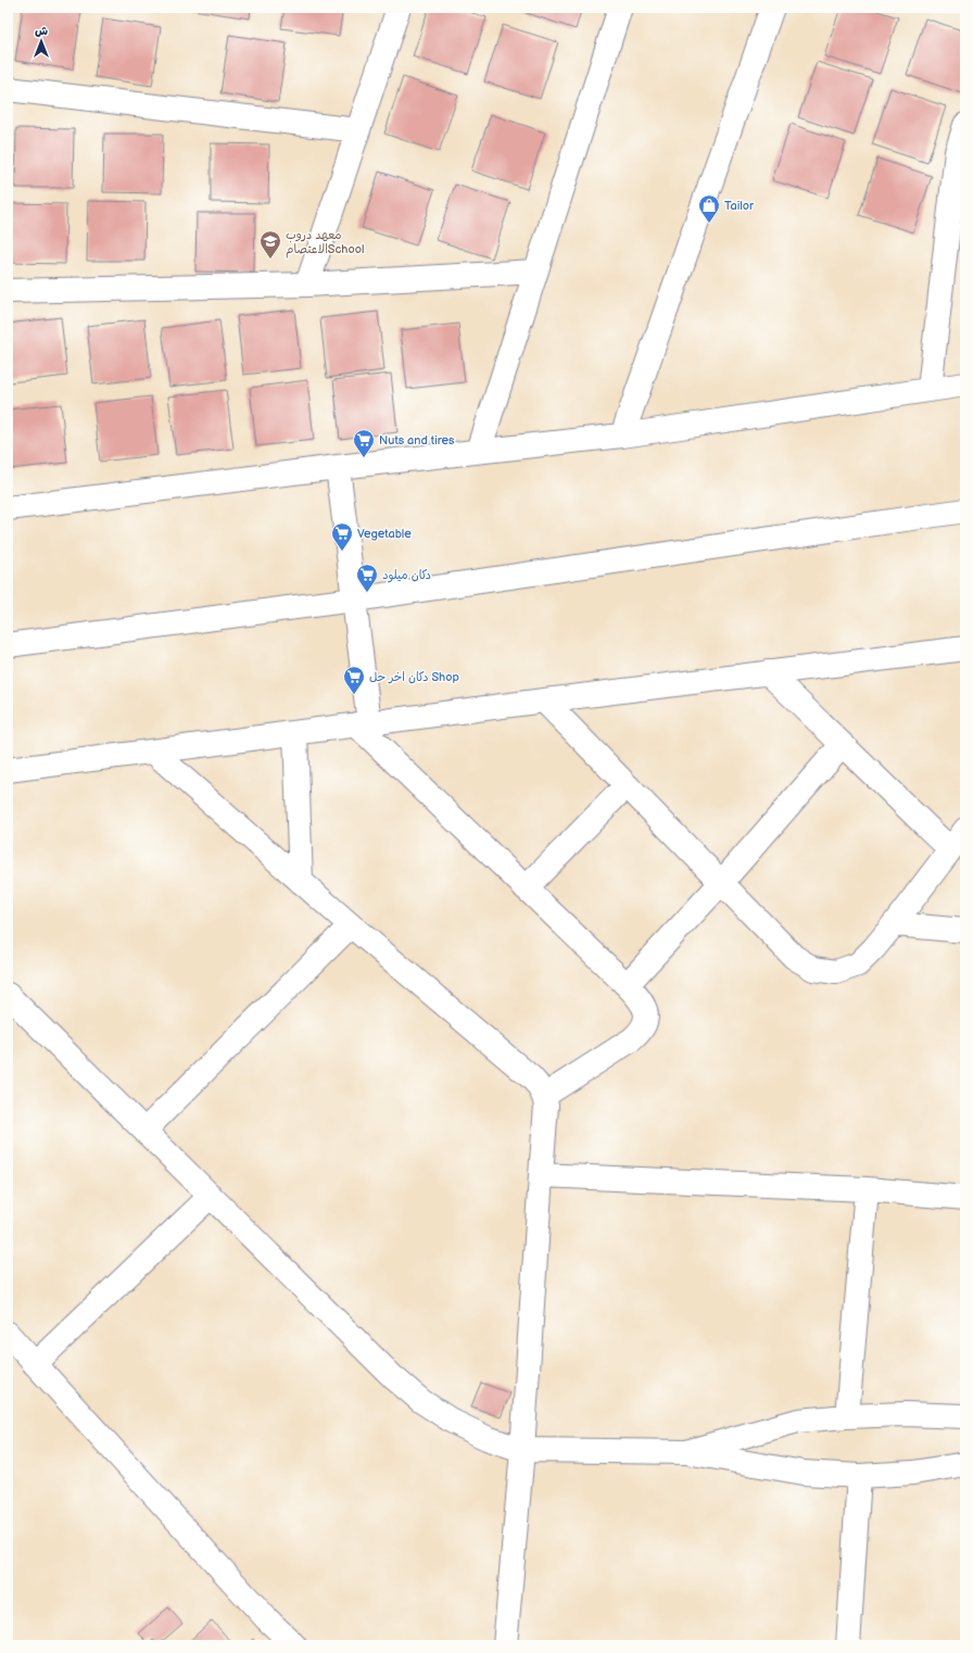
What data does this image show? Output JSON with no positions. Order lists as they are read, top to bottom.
{
  "places": {
    "shop": ["Tailor"],
    "school or university": ["معهد دروب الاعتصامSchool"],
    "supermarket": [
      "Nuts and tires",
      "Vegetable",
      "دكان ميلود",
      "دكان اخر حل Shop"
    ]
  },
  "north": "top"
}
